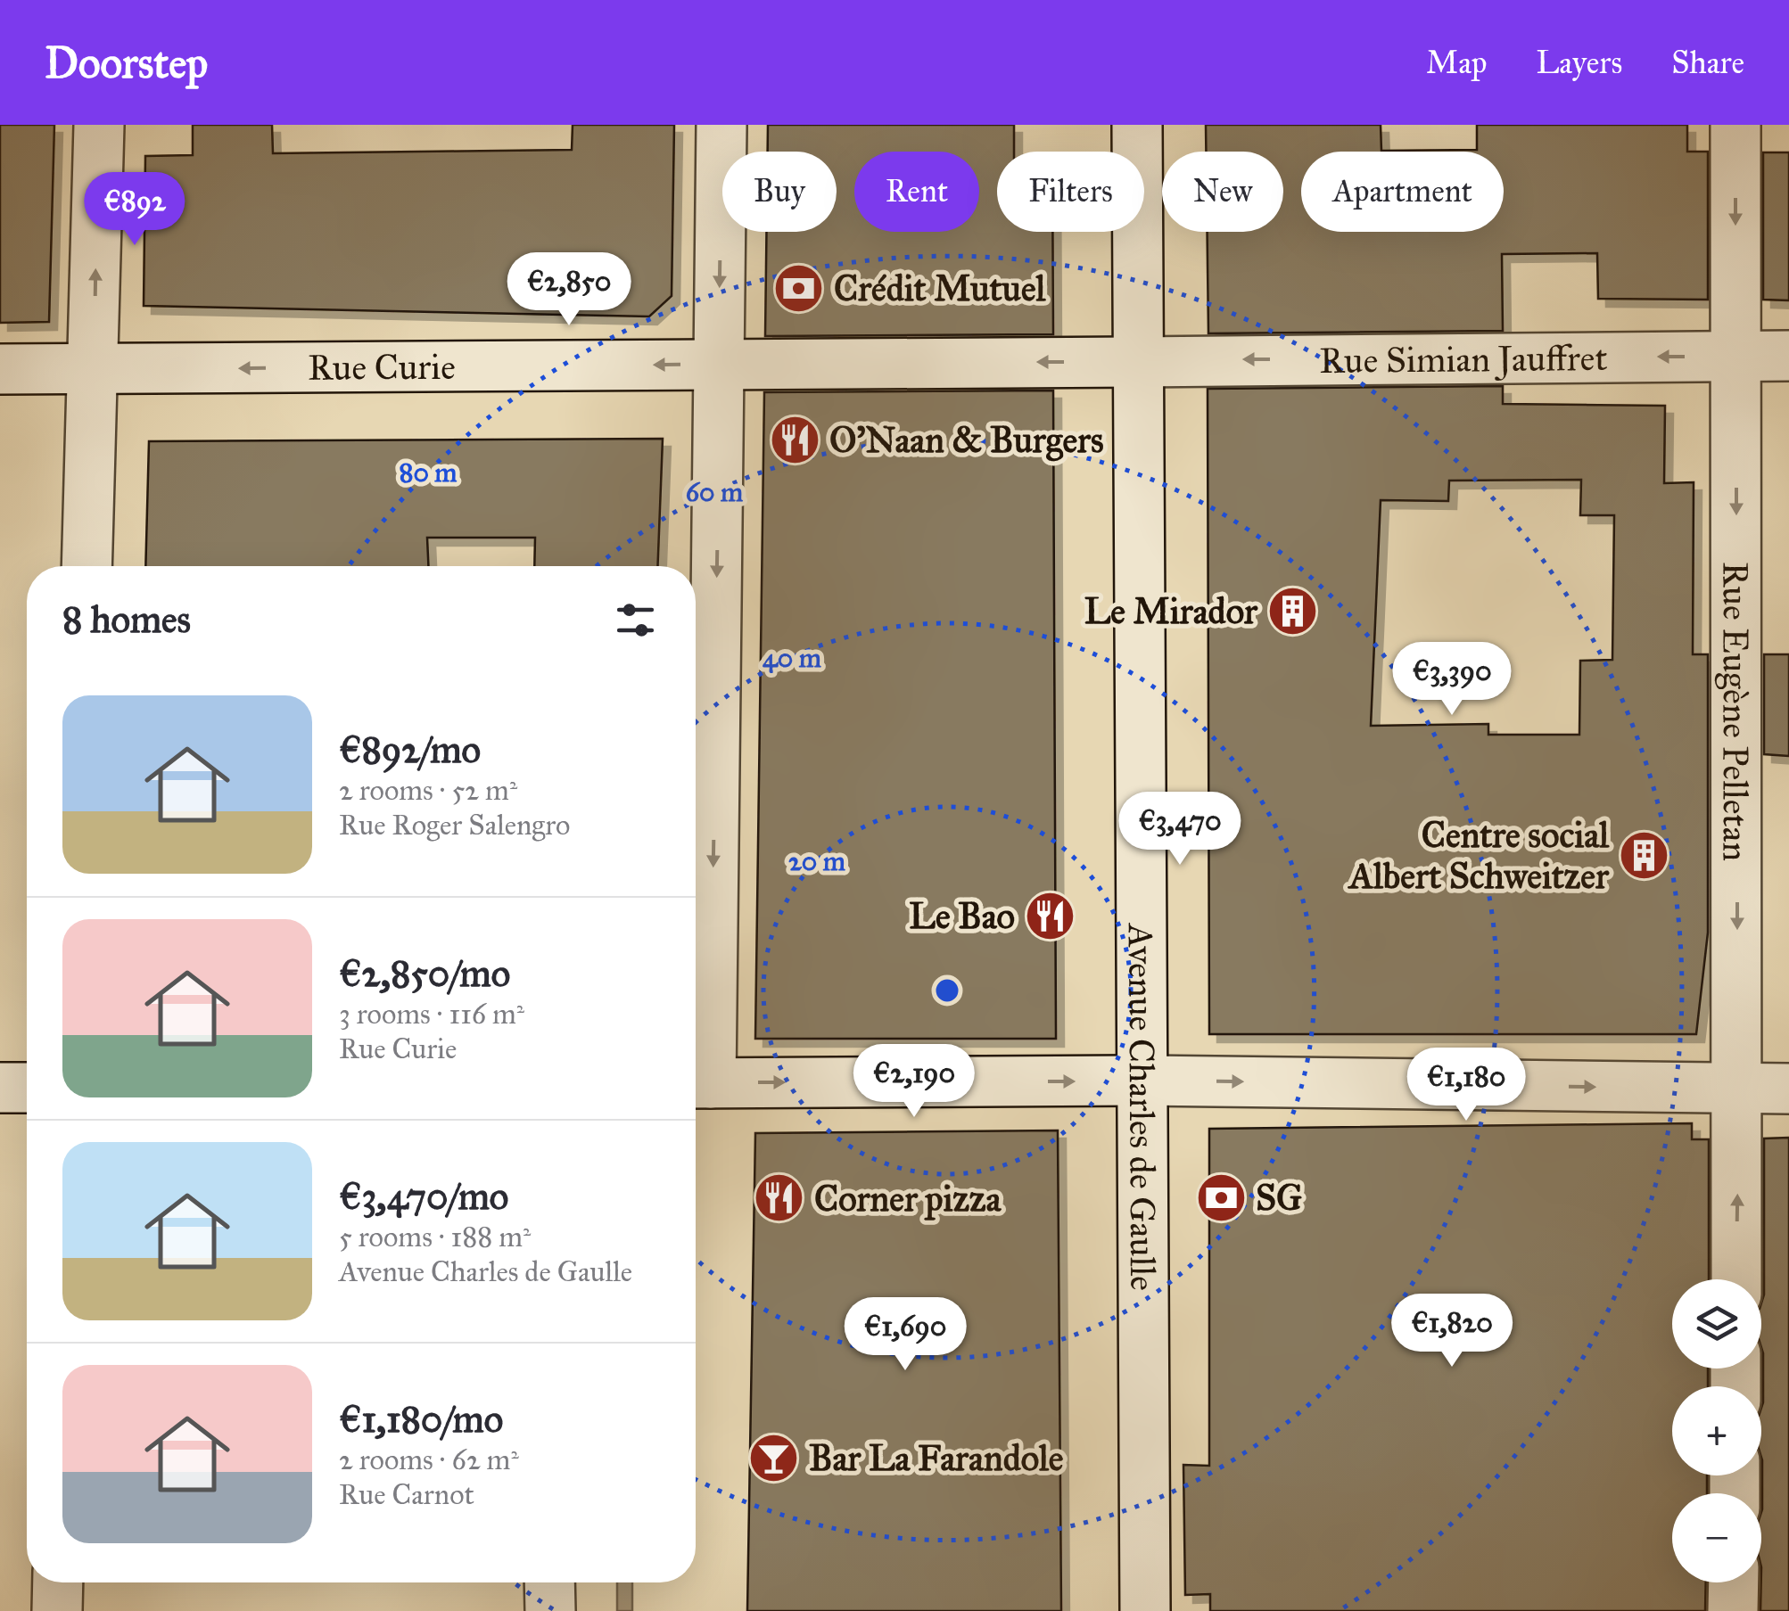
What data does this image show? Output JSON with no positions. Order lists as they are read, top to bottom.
{
  "streets": {
    "street": [
      "Rue Simian Jauffret",
      "Rue Curie",
      "Rue Eugène Pelletan",
      "Avenue Charles de Gaulle"
    ]
  },
  "crossings": [
    ["Rue Simian Jauffret", "Rue Curie"],
    ["Rue Simian Jauffret", "Rue Eugène Pelletan"],
    ["Rue Simian Jauffret", "Avenue Charles de Gaulle"],
    ["Rue Curie", "Avenue Charles de Gaulle"]
  ],
  "one_way": ["Rue Simian Jauffret", "Rue Curie"],
  "places": {
    "bank": ["Crédit Mutuel", "SG"],
    "restaurant": ["O'Naan & Burgers", "Le Bao", "Corner pizza"],
    "building": ["Le Mirador", "Centre social Albert Schweitzer"],
    "bar": ["Bar La Farandole"]
  },
  "page": {
    "header": "Doorstep",
    "nav": ["Map", "Layers", "Share"],
    "chip": [
      "Buy",
      "Rent",
      "Filters",
      "New",
      "Apartment"
    ],
    "price": [
      "€892",
      "€2,850",
      "€3,390",
      "€3,470",
      "€2,190",
      "€1,180",
      "€1,820",
      "€1,690"
    ],
    "heading": "8 homes",
    "list": [
      {
        "name": "€892/mo",
        "note": "2 rooms · 52 m² · Rue Roger Salengro"
      },
      {
        "name": "€2,850/mo",
        "note": "3 rooms · 116 m² · Rue Curie"
      },
      {
        "name": "€3,470/mo",
        "note": "5 rooms · 188 m² · Avenue Charles de Gaulle"
      },
      {
        "name": "€1,180/mo",
        "note": "2 rooms · 62 m² · Rue Carnot"
      }
    ],
    "map_buttons": ["+", "−"]
  },
  "rings": [
    "80 m",
    "60 m",
    "40 m",
    "20 m"
  ]
}
